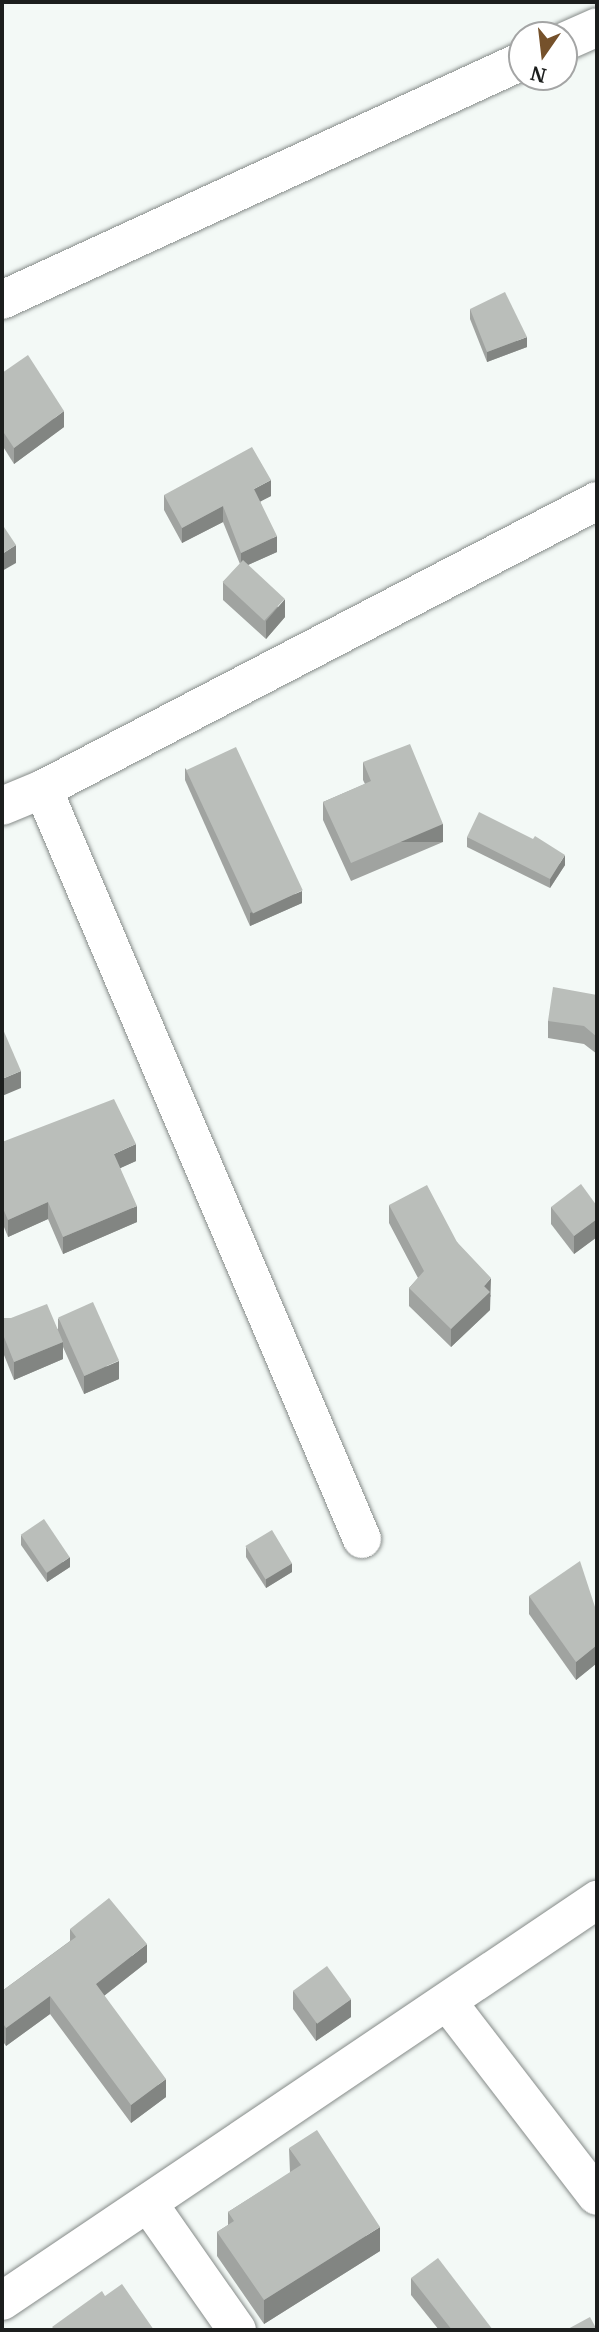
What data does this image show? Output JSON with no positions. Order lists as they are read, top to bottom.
{
  "north": "bottom"
}
